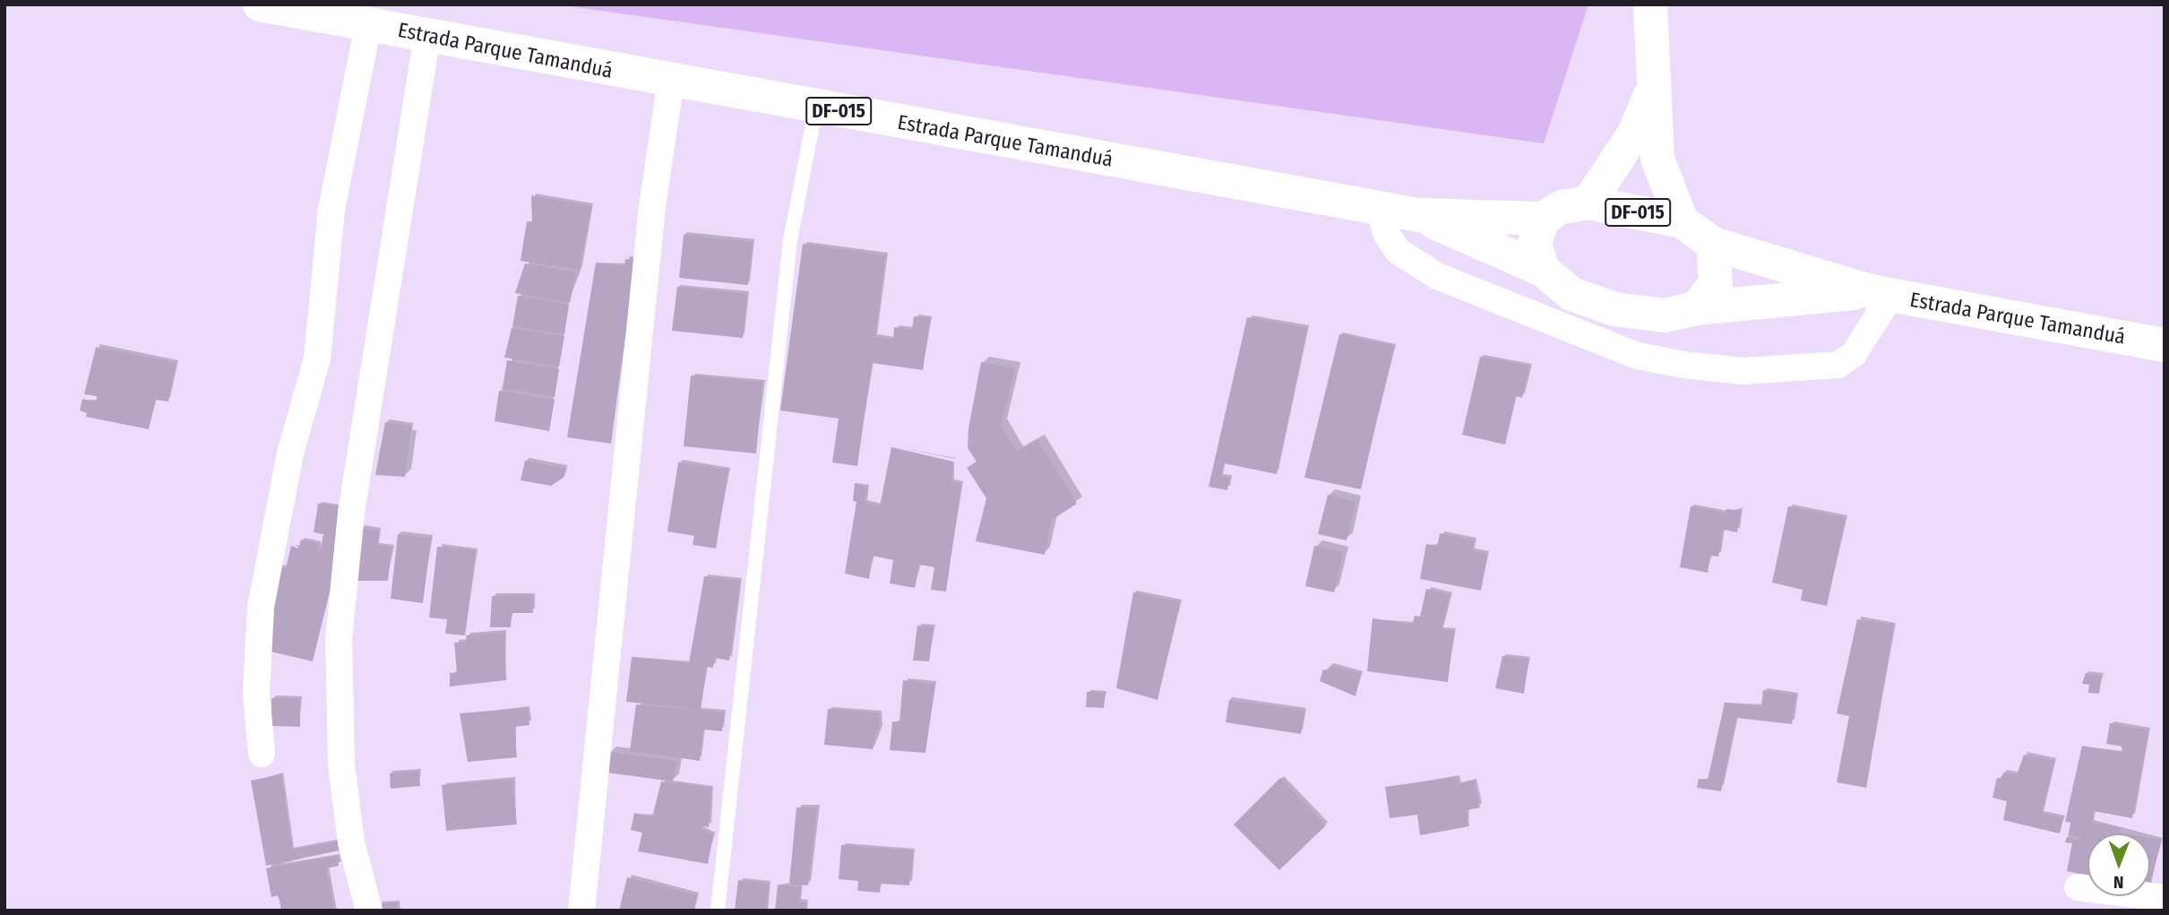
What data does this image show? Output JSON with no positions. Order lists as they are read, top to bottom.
{
  "streets": {
    "main road": ["Estrada Parque Tamanduá", "DF-015"]
  },
  "crossings": [
    ["Estrada Parque Tamanduá", "DF-015"]
  ],
  "north": "bottom"
}
